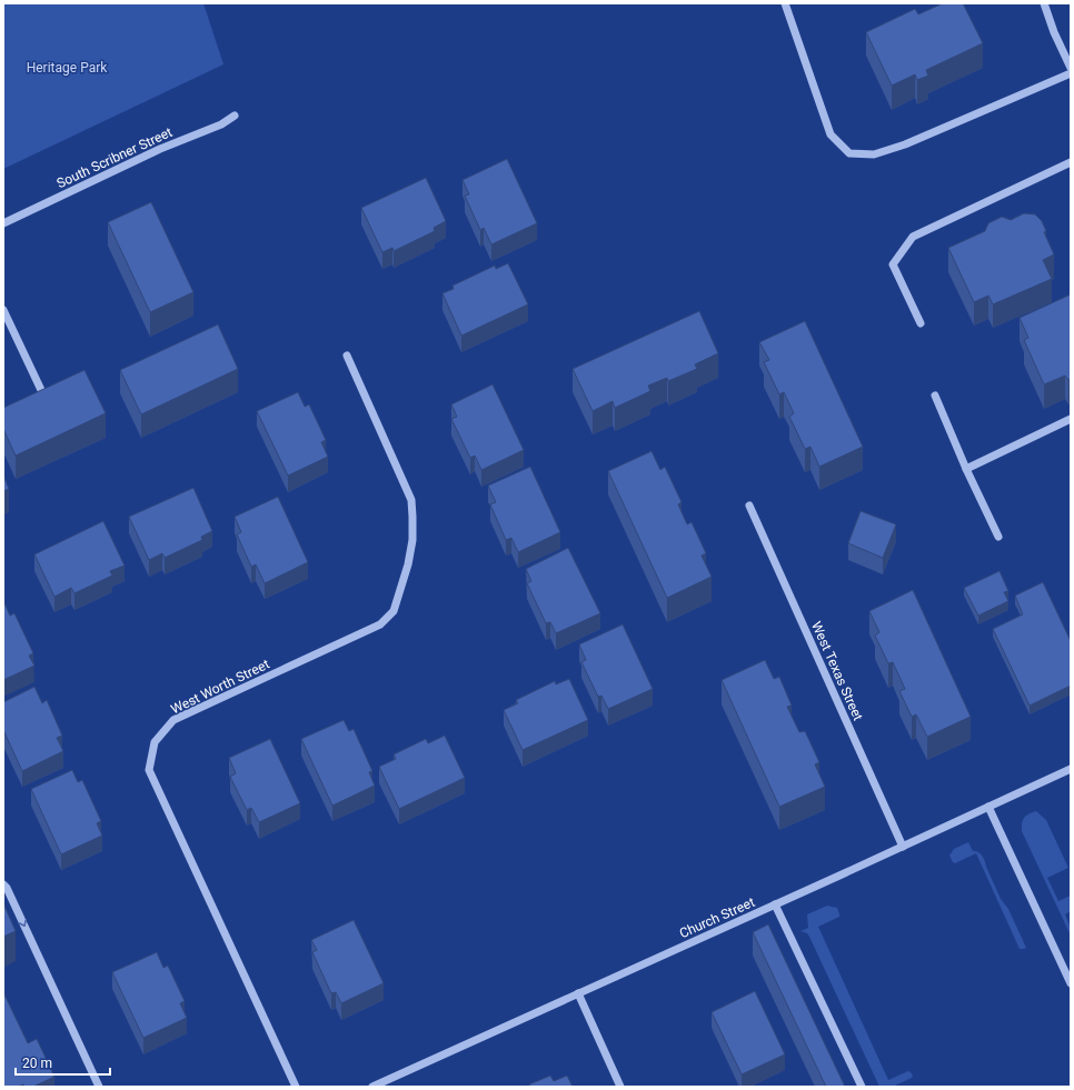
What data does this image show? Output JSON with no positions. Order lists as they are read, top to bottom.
{
  "streets": {
    "street": [
      "South Scribner Street",
      "West Texas Street",
      "West Worth Street",
      "Church Street"
    ]
  },
  "crossings": [
    ["West Texas Street", "Church Street"]
  ],
  "parks": ["Heritage Park"],
  "scale_bar": "20 m"
}
